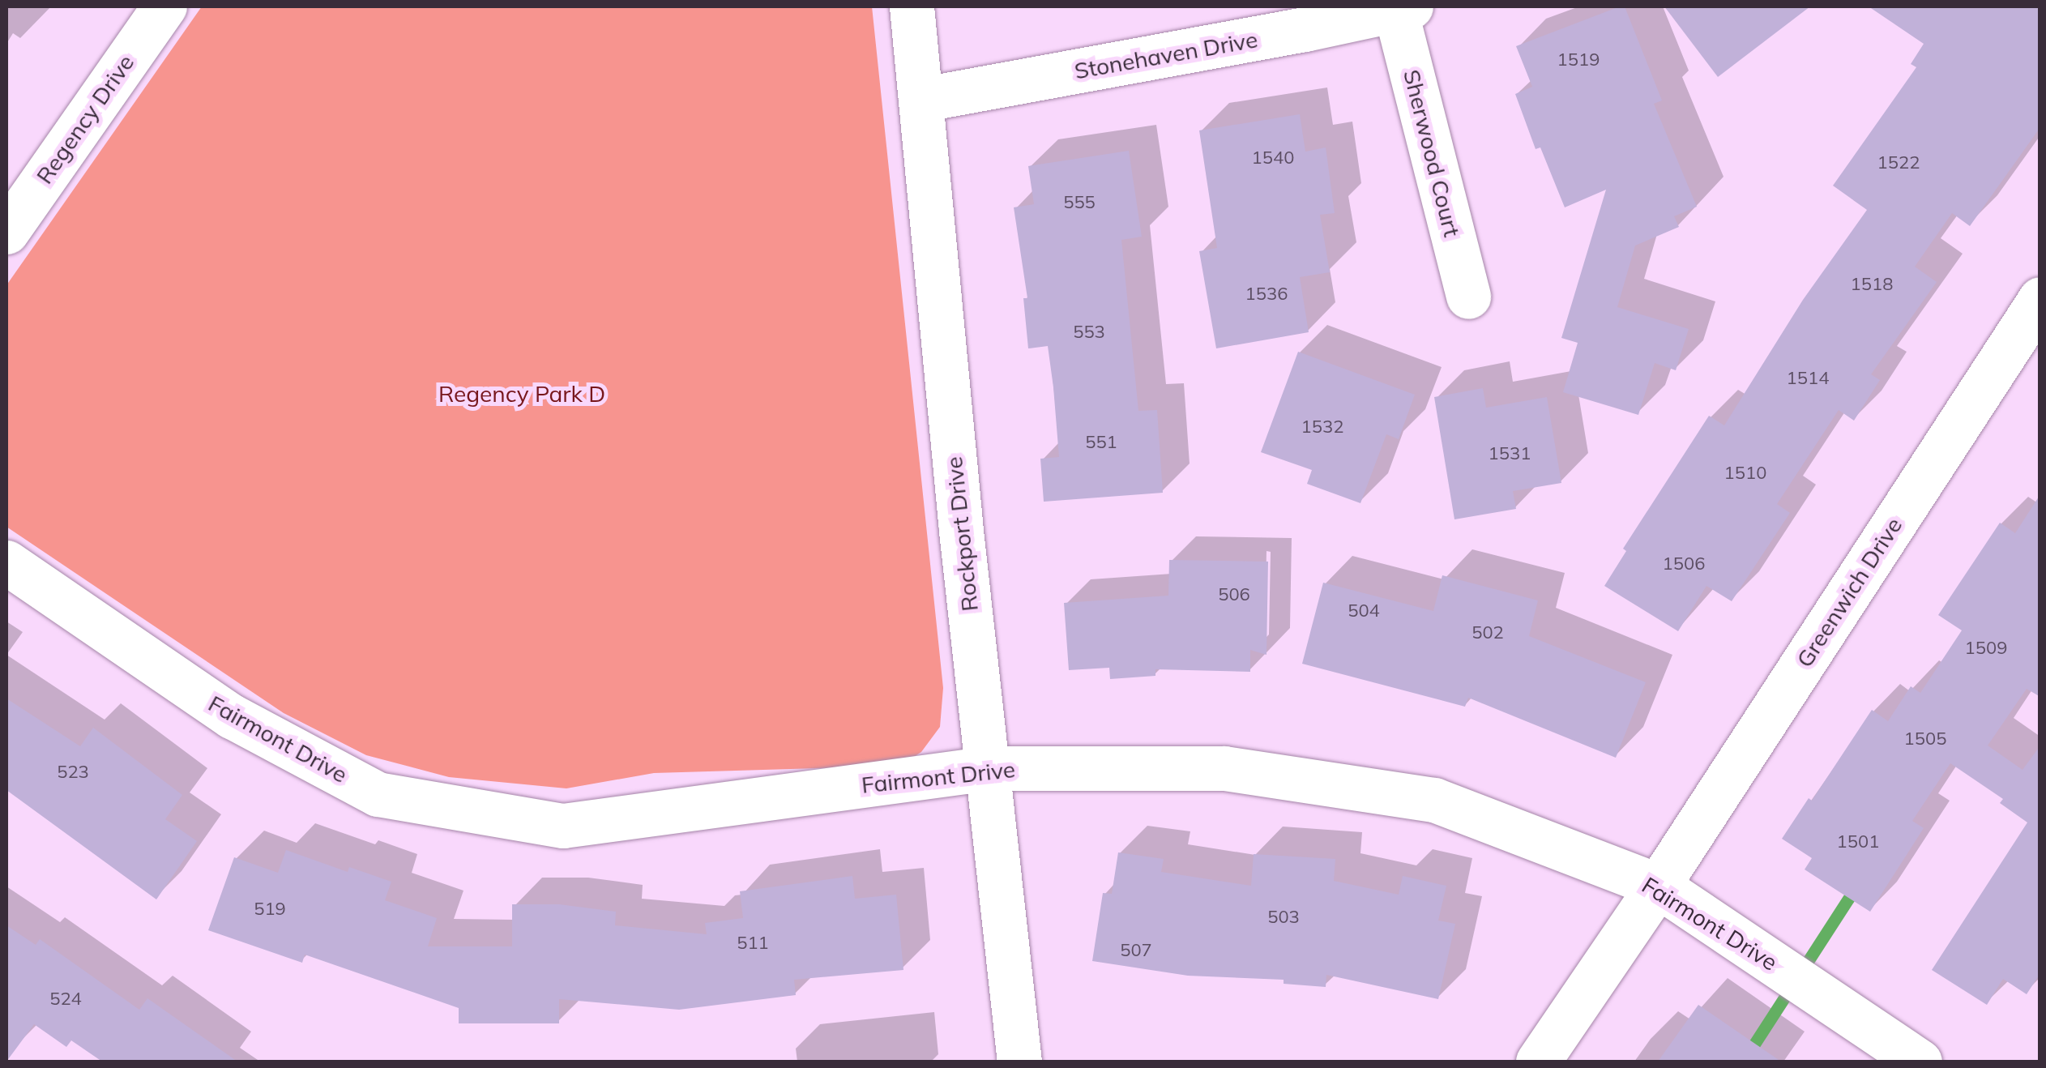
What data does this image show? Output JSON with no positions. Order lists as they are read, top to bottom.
{
  "streets": {
    "street": [
      "Stonehaven Drive",
      "Regency Drive",
      "Sherwood Court",
      "Rockport Drive",
      "Greenwich Drive",
      "Fairmont Drive"
    ]
  },
  "crossings": [
    ["Stonehaven Drive", "Sherwood Court"],
    ["Stonehaven Drive", "Rockport Drive"],
    ["Rockport Drive", "Fairmont Drive"],
    ["Greenwich Drive", "Fairmont Drive"]
  ],
  "parks": ["Regency Park D"],
  "house_numbers": [
    "1519",
    "1540",
    "1522",
    "555",
    "1518",
    "1536",
    "553",
    "1514",
    "1532",
    "551",
    "1531",
    "1510",
    "1506",
    "506",
    "504",
    "502",
    "1509",
    "1505",
    "523",
    "1501",
    "519",
    "503",
    "511",
    "507",
    "524"
  ]
}
